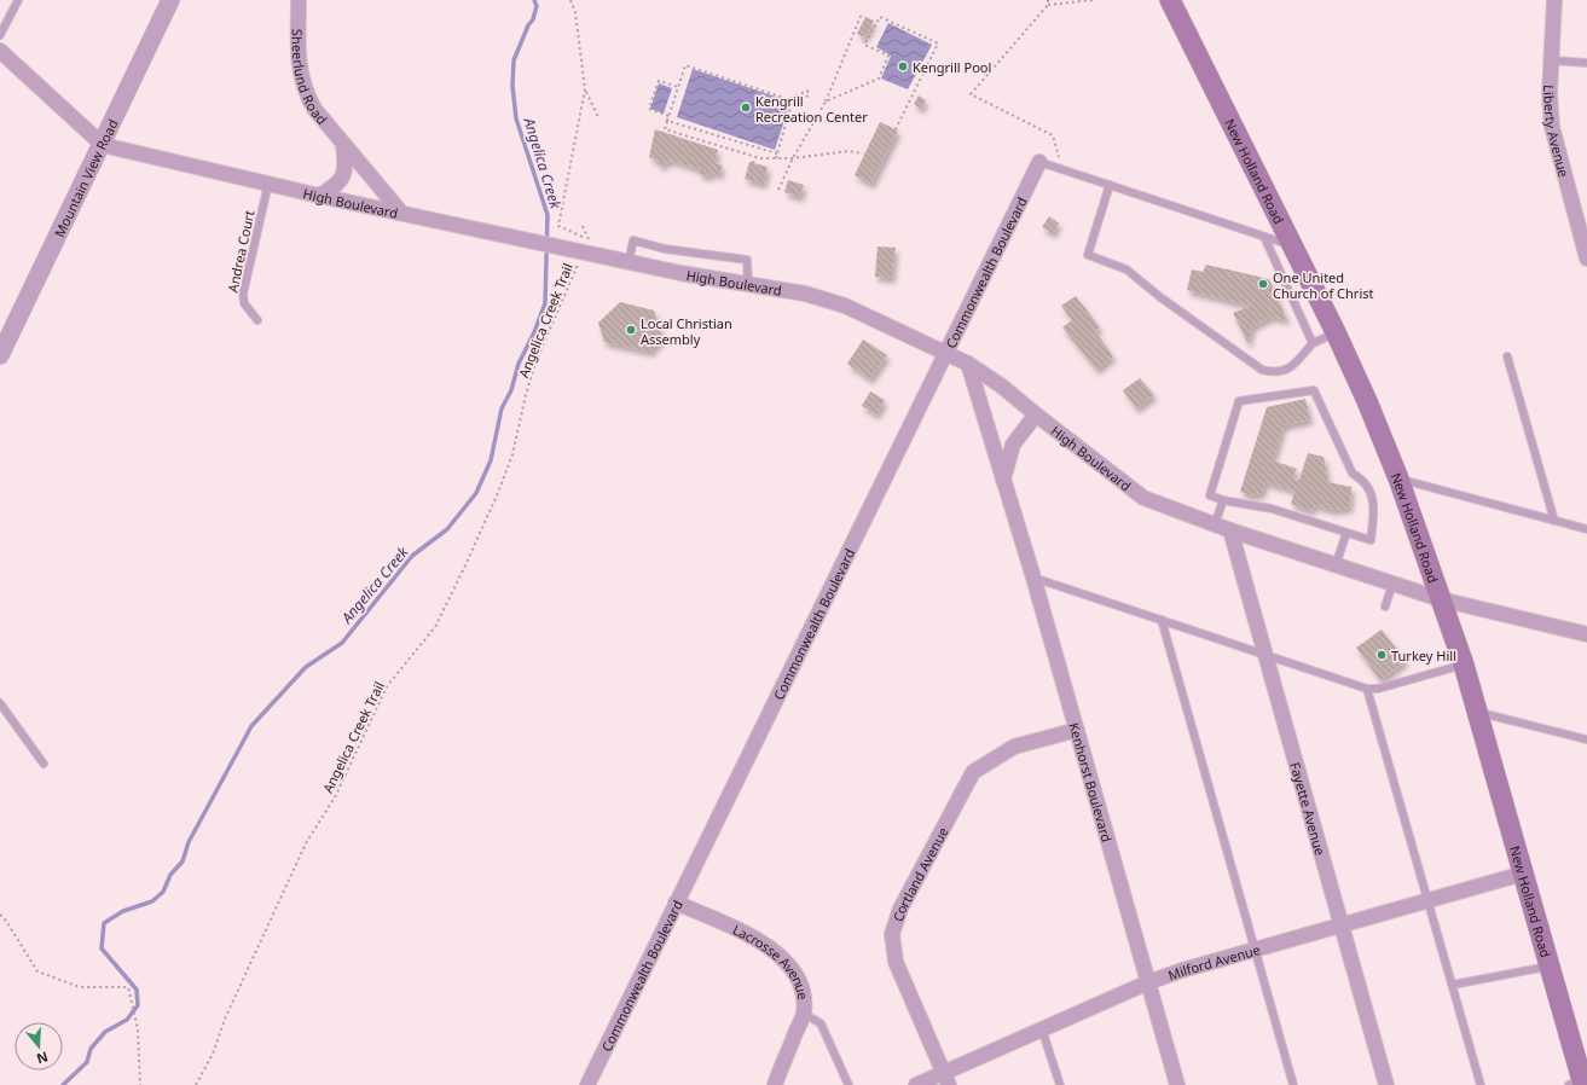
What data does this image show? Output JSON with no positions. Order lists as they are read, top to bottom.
{
  "streets": {
    "main road": ["New Holland Road"],
    "street": [
      "Sheerlund Road",
      "Liberty Avenue",
      "Mountain View Road",
      "High Boulevard",
      "Commonwealth Boulevard",
      "Kenhorst Boulevard",
      "Fayette Avenue",
      "Cortland Avenue",
      "Milford Avenue",
      "Lacrosse Avenue"
    ],
    "lane": ["Andrea Court"],
    "path": ["Angelica Creek Trail"]
  },
  "crossings": [
    ["Sheerlund Road", "High Boulevard"],
    ["New Holland Road", "High Boulevard"],
    ["New Holland Road", "Milford Avenue"],
    ["Mountain View Road", "High Boulevard"],
    ["High Boulevard", "Andrea Court"],
    ["High Boulevard", "Commonwealth Boulevard"],
    ["High Boulevard", "Angelica Creek Trail"],
    ["High Boulevard", "Kenhorst Boulevard"],
    ["High Boulevard", "Fayette Avenue"],
    ["Commonwealth Boulevard", "Lacrosse Avenue"],
    ["Kenhorst Boulevard", "Cortland Avenue"],
    ["Kenhorst Boulevard", "Milford Avenue"],
    ["Fayette Avenue", "Milford Avenue"],
    ["Cortland Avenue", "Milford Avenue"]
  ],
  "water": ["Angelica Creek"],
  "places": [
    "Kengrill Pool",
    "Kengrill Recreation Center",
    "One United Church of Christ",
    "Local Christian Assembly",
    "Turkey Hill"
  ],
  "north": "bottom"
}
